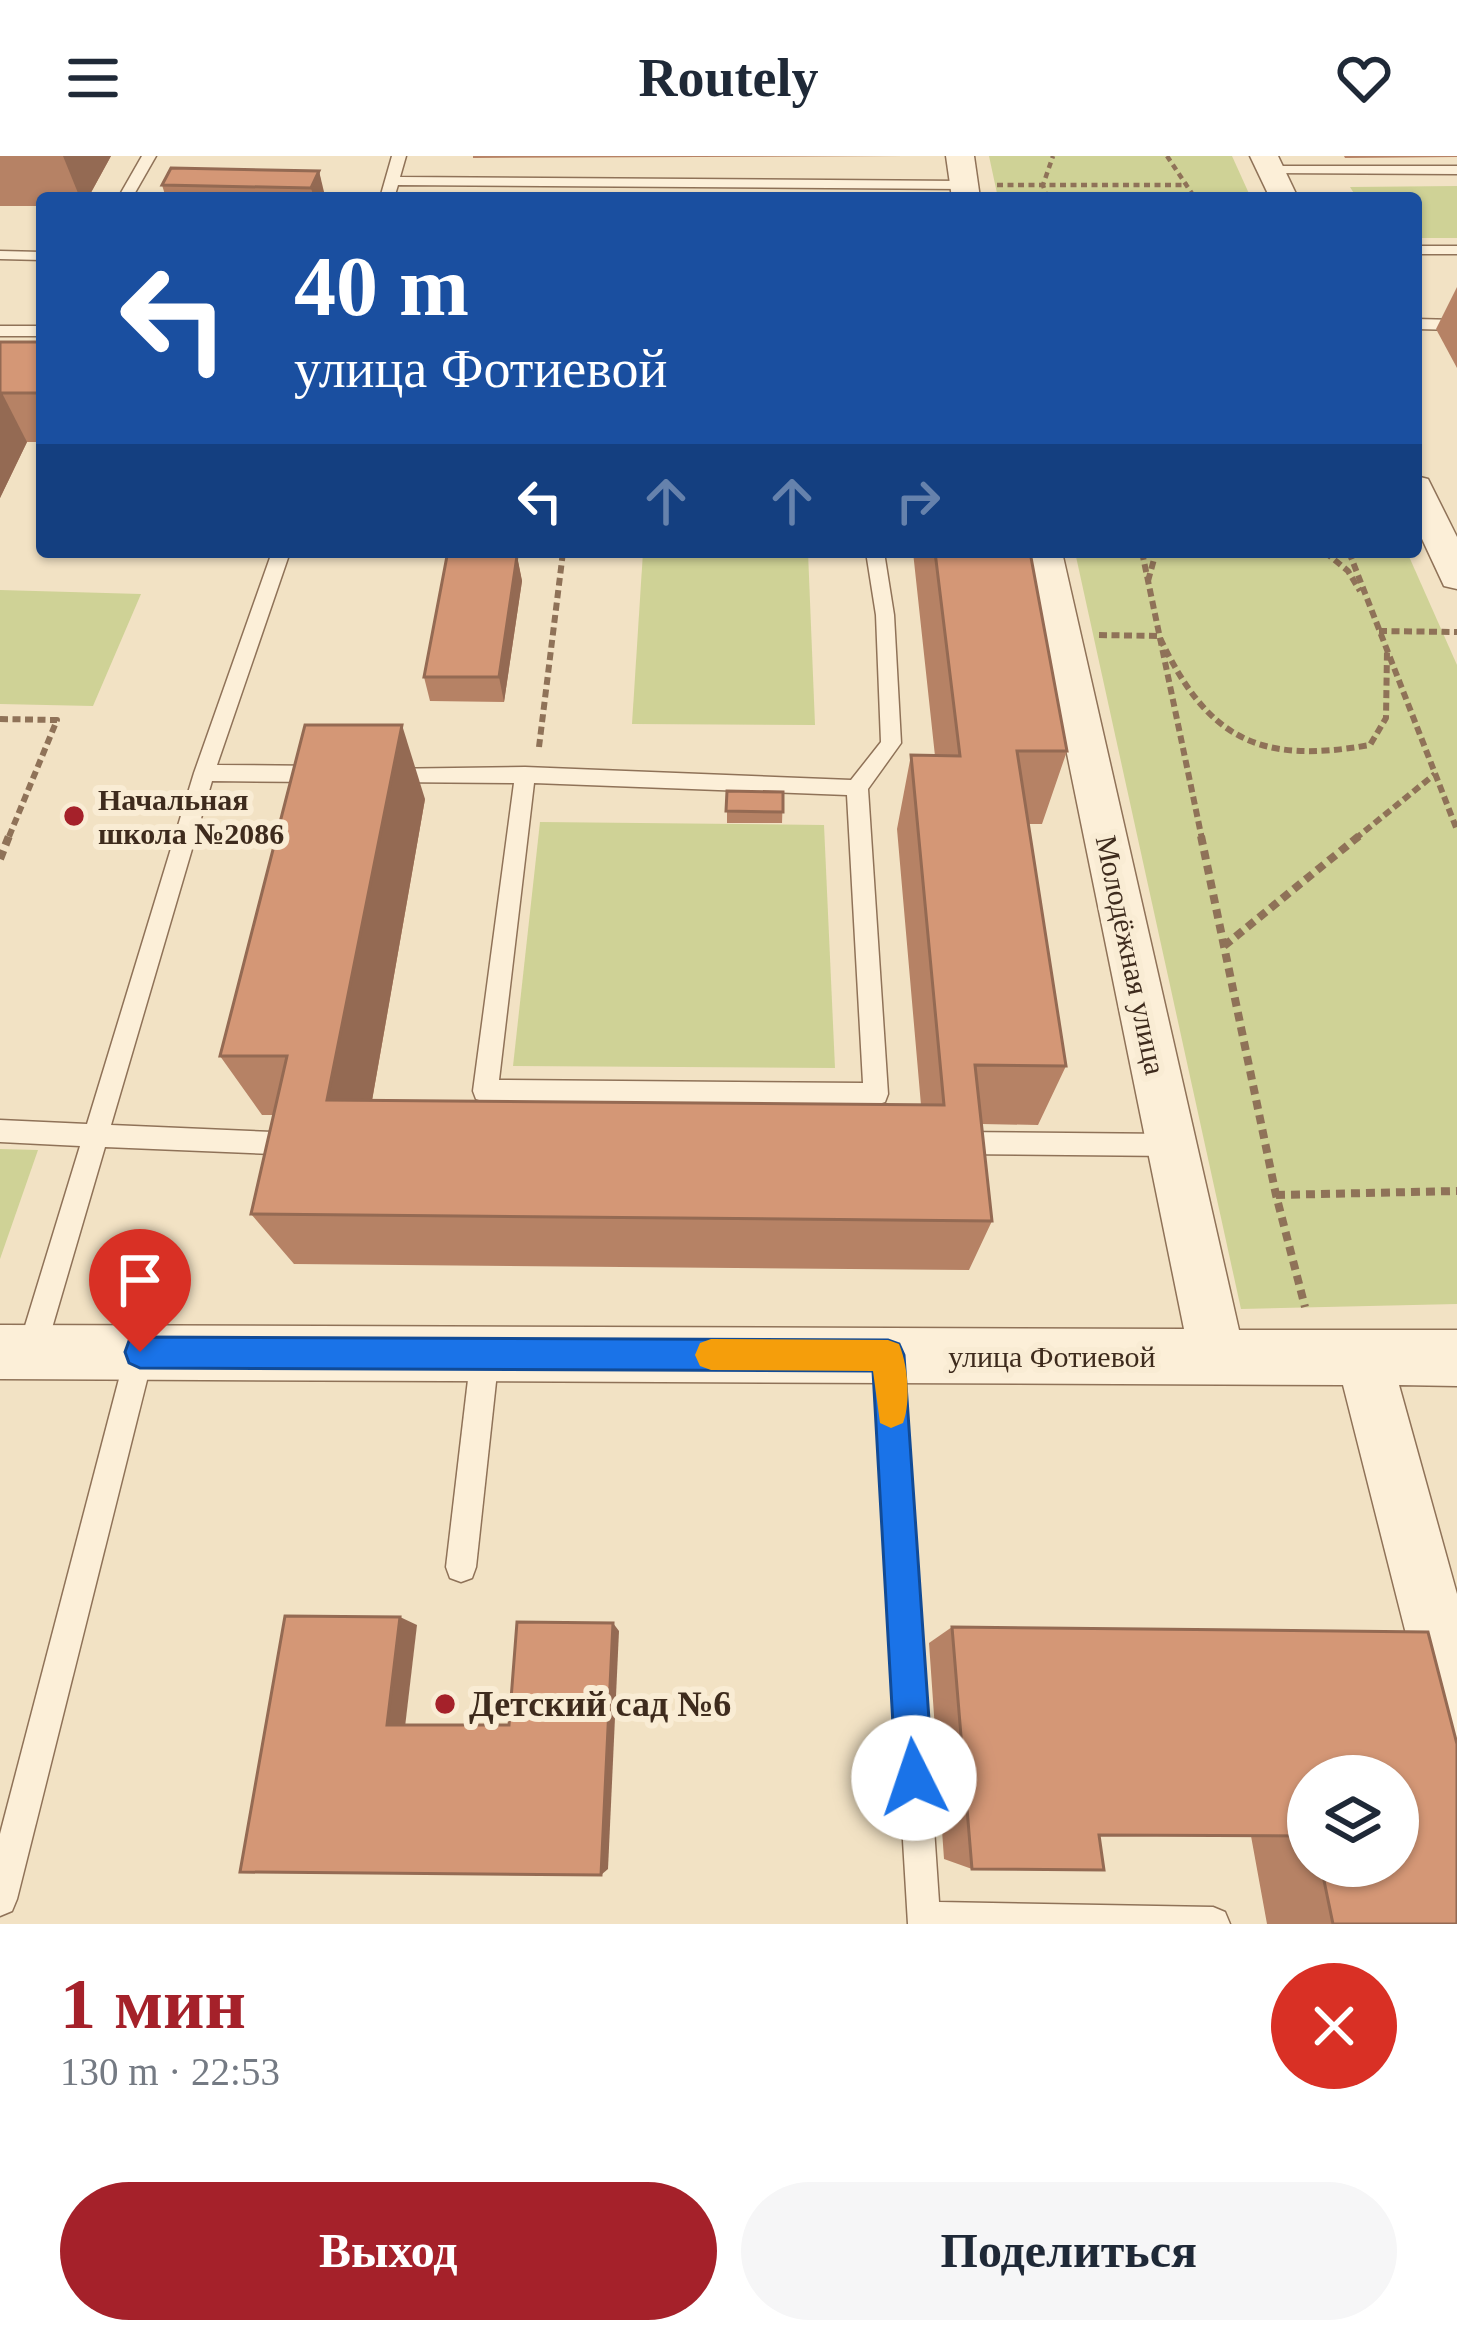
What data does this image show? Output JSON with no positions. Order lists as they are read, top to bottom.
{
  "streets": {
    "street": ["Молодёжная улица", "улица Фотиевой"]
  },
  "crossings": [
    ["Молодёжная улица", "улица Фотиевой"]
  ],
  "places": ["Начальная школа №2086", "Детский сад №6"],
  "page": {
    "header": "Routely",
    "turn": ["40 m", "улица Фотиевой"],
    "heading": ["1 мин", "130 m · 22:53"],
    "buttons": ["Выход", "Поделиться"]
  }
}
